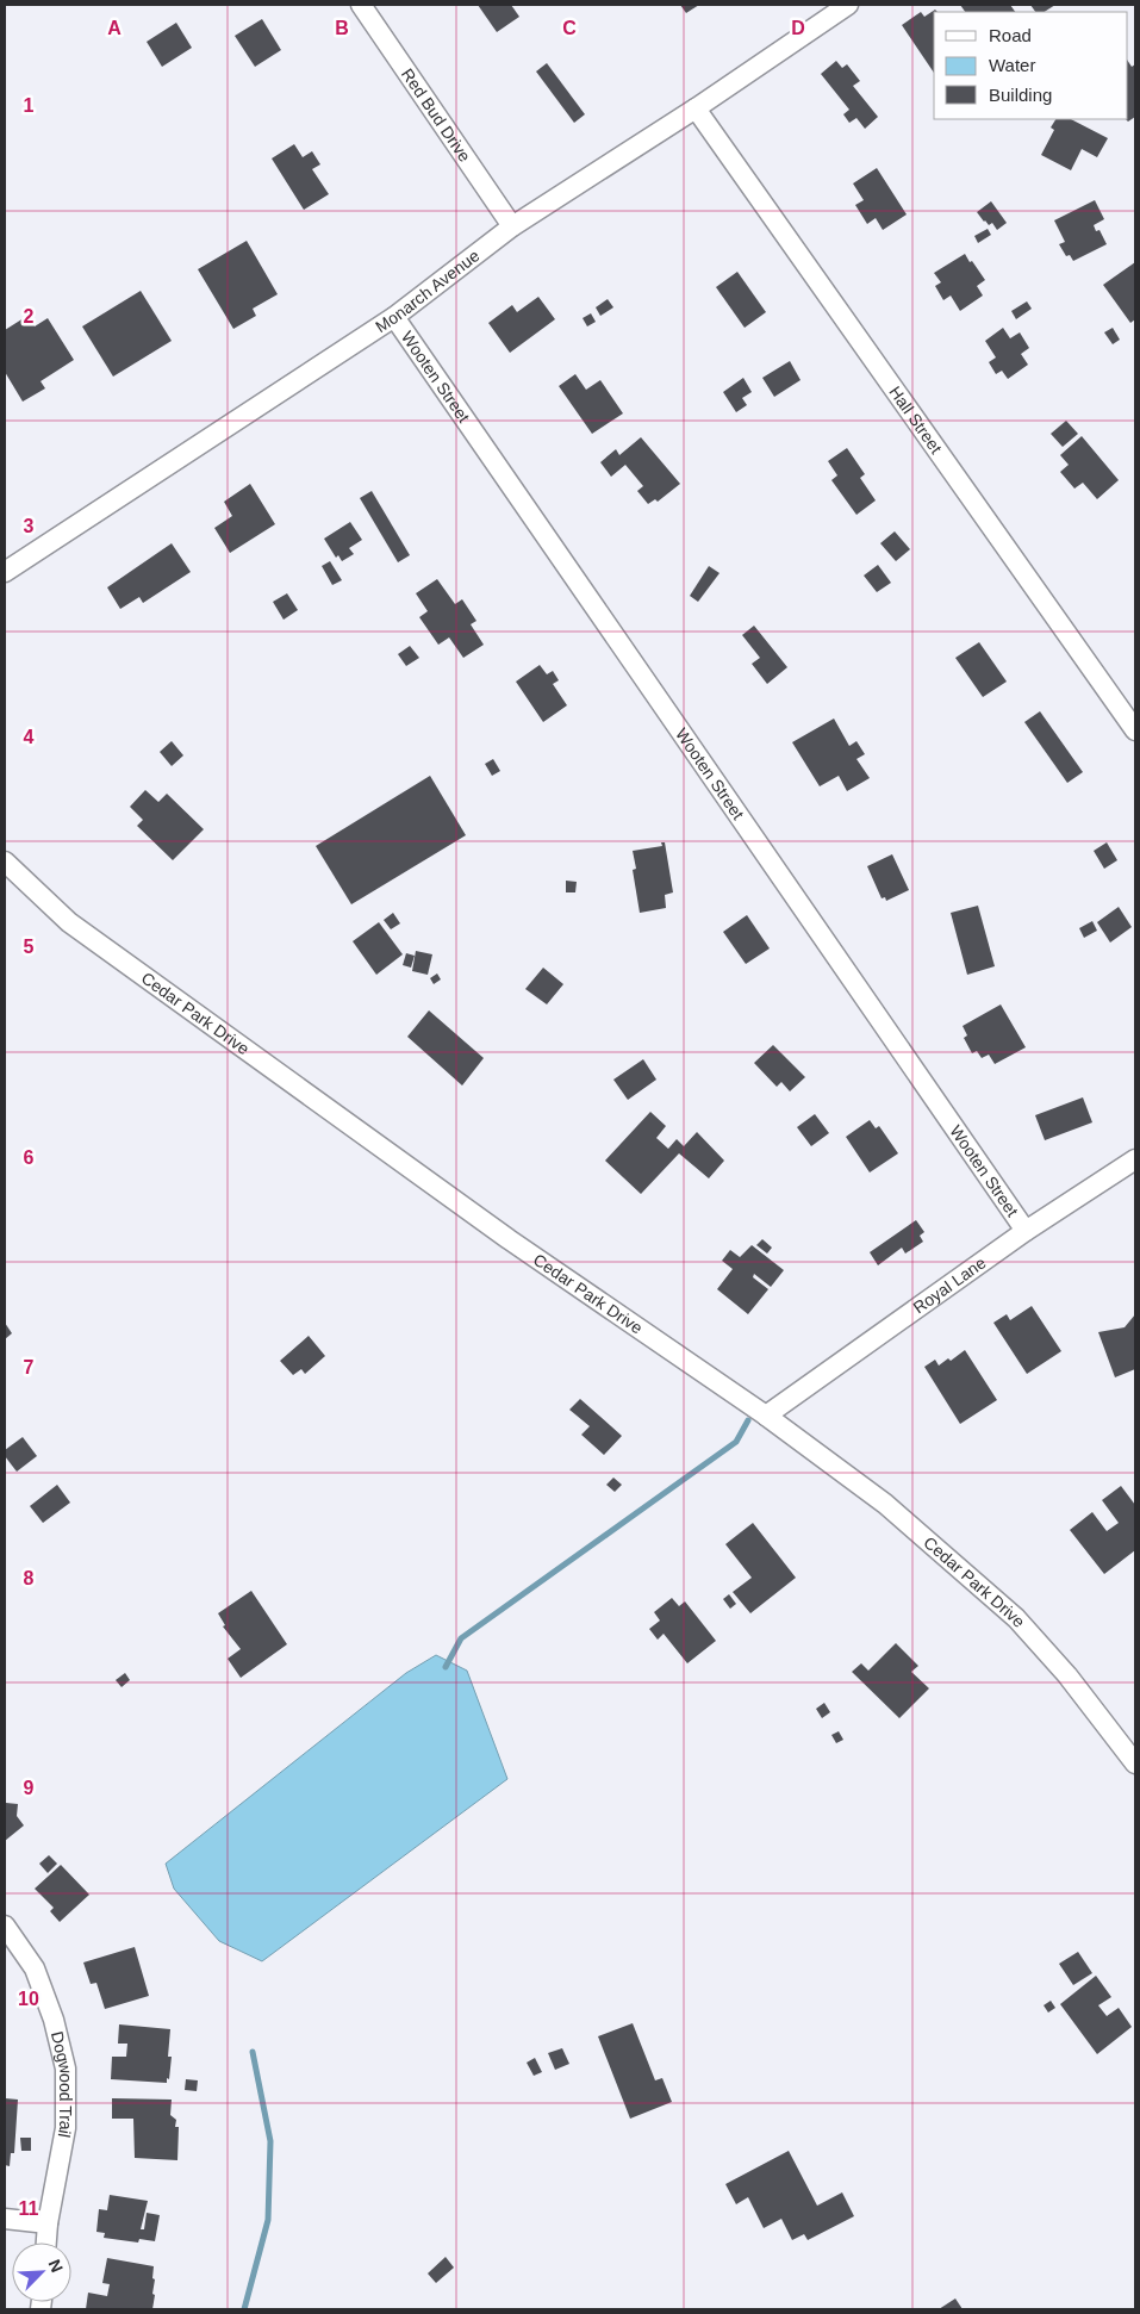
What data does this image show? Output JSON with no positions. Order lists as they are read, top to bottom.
{
  "streets": {
    "street": [
      "Red Bud Drive",
      "Monarch Avenue",
      "Wooten Street",
      "Hall Street",
      "Cedar Park Drive",
      "Royal Lane",
      "Dogwood Trail"
    ]
  },
  "crossings": [
    ["Red Bud Drive", "Monarch Avenue"],
    ["Monarch Avenue", "Wooten Street"],
    ["Monarch Avenue", "Hall Street"],
    ["Wooten Street", "Royal Lane"],
    ["Cedar Park Drive", "Royal Lane"]
  ],
  "legend": ["Road", "Water", "Building"],
  "north": "top right",
  "grid": {
    "columns": [
      "A",
      "B",
      "C",
      "D"
    ],
    "rows": [
      "1",
      "2",
      "3",
      "4",
      "5",
      "6",
      "7",
      "8",
      "9",
      "10",
      "11"
    ]
  }
}
